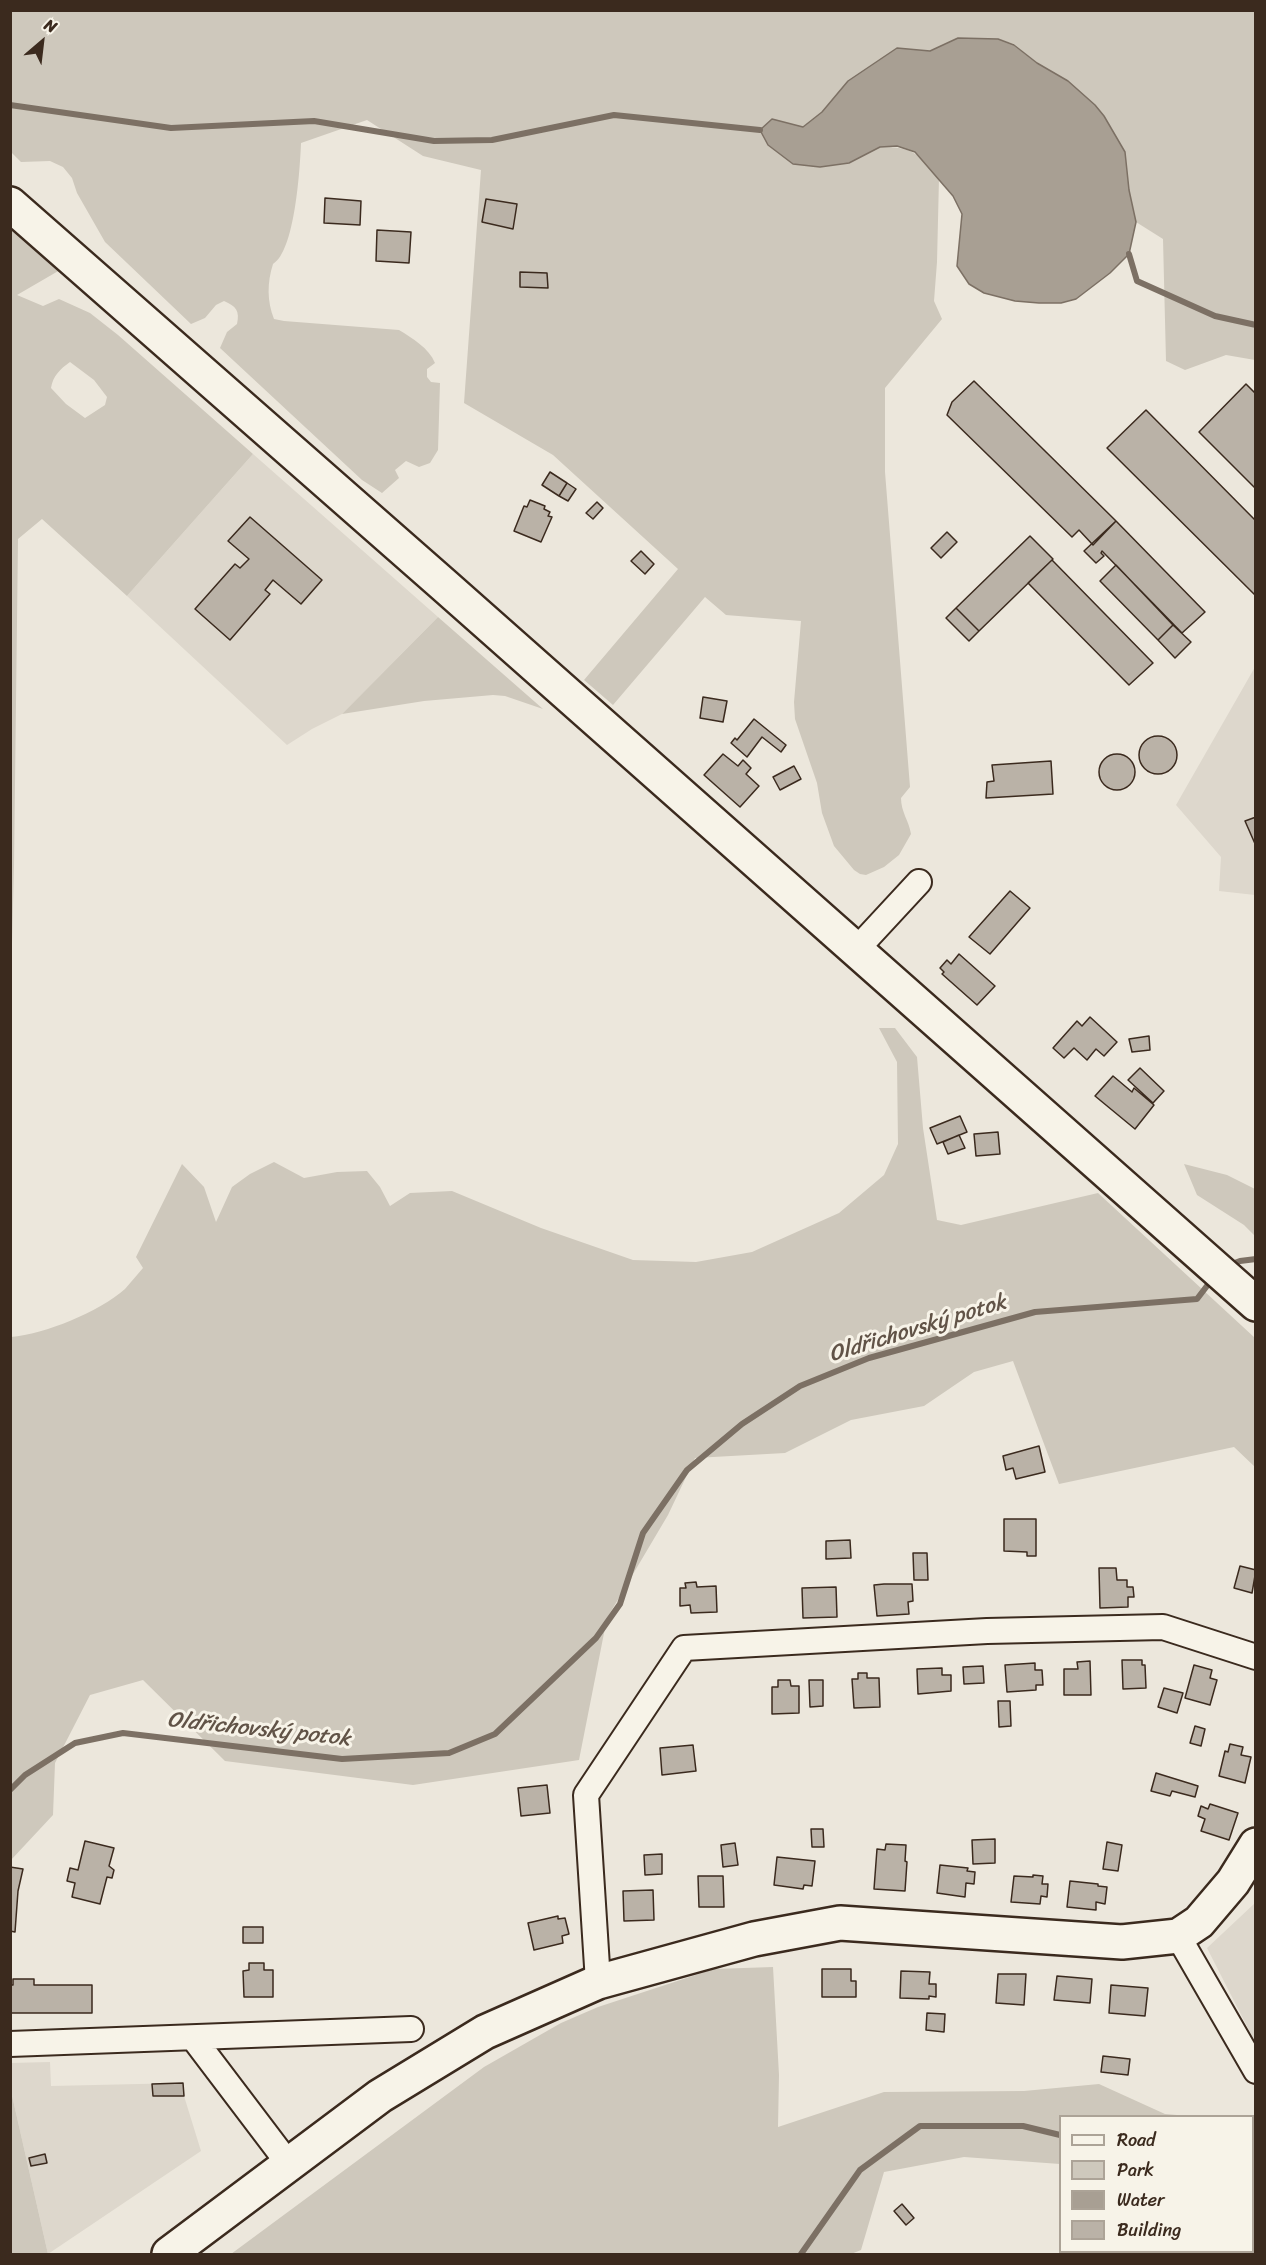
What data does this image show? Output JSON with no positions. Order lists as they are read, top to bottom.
{
  "water": ["Oldřichovský potok"],
  "legend": [
    "Road",
    "Park",
    "Water",
    "Building"
  ],
  "north": "top right"
}
